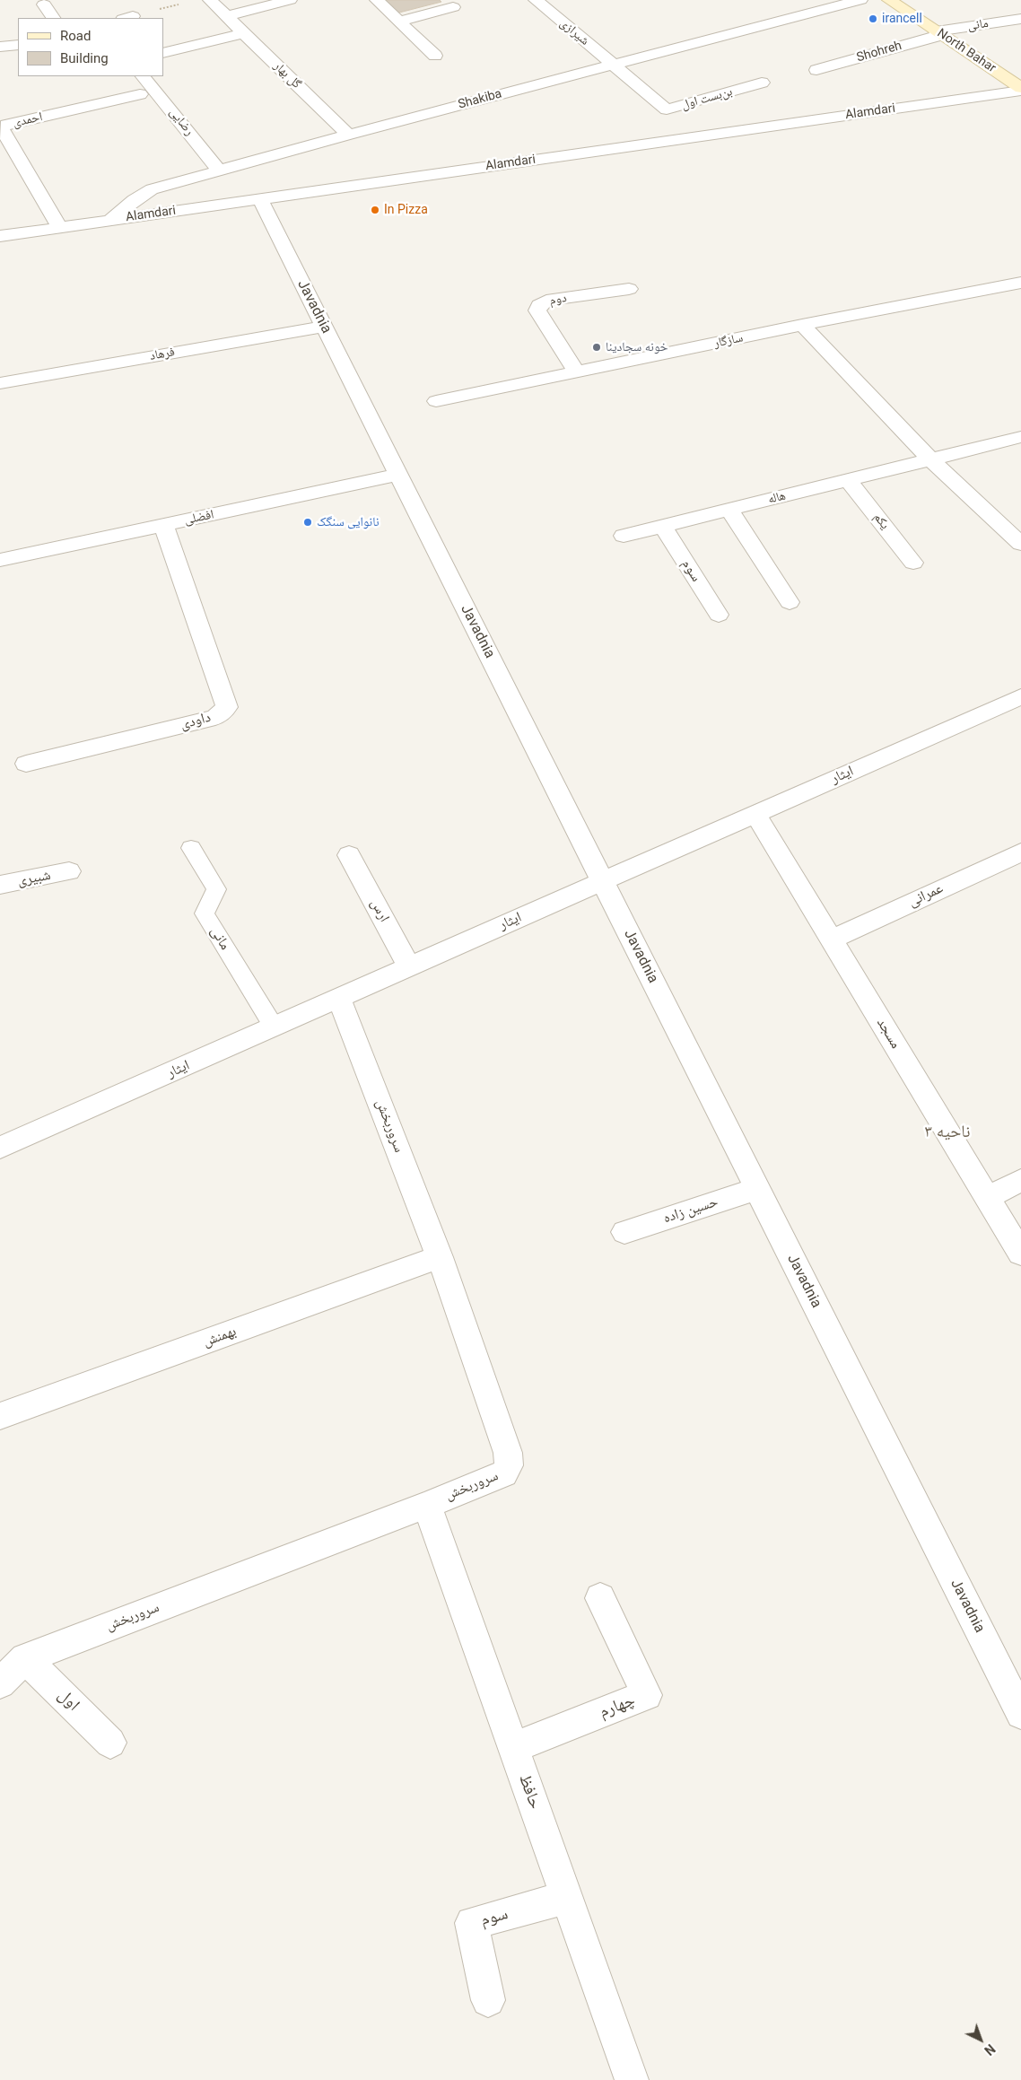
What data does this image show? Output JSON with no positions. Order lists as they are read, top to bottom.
{
  "streets": {
    "main road": ["North Bahar"],
    "street": [
      "مانی",
      "شیرازی",
      "Shohreh",
      "گل بهار",
      "بن‌بست اول",
      "Shakiba",
      "Alamdari",
      "احمدی",
      "رضایی",
      "دوم",
      "Javadnia",
      "سازگار",
      "فرهاد",
      "هاله",
      "افضلی",
      "یکم",
      "سوم",
      "داودی",
      "ایثار",
      "شبیری",
      "عمرانی",
      "ارس",
      "مسجد",
      "سروربخش",
      "حسین زاده",
      "بهمنش",
      "اول",
      "چهارم",
      "حافظ"
    ]
  },
  "crossings": [
    ["مانی", "North Bahar"],
    ["مانی", "Shohreh"],
    ["مانی", "ایثار"],
    ["شیرازی", "بن‌بست اول"],
    ["شیرازی", "Shakiba"],
    ["North Bahar", "Shohreh"],
    ["North Bahar", "Alamdari"],
    ["گل بهار", "Shakiba"],
    ["بن‌بست اول", "Shakiba"],
    ["Shakiba", "Alamdari"],
    ["Shakiba", "رضایی"],
    ["Alamdari", "احمدی"],
    ["Alamdari", "Javadnia"],
    ["دوم", "سازگار"],
    ["Javadnia", "فرهاد"],
    ["Javadnia", "افضلی"],
    ["Javadnia", "ایثار"],
    ["Javadnia", "حسین زاده"],
    ["هاله", "یکم"],
    ["هاله", "سوم"],
    ["افضلی", "داودی"],
    ["سوم", "حافظ"],
    ["ایثار", "ارس"],
    ["ایثار", "مسجد"],
    ["ایثار", "سروربخش"],
    ["عمرانی", "مسجد"],
    ["سروربخش", "بهمنش"],
    ["سروربخش", "اول"],
    ["سروربخش", "حافظ"],
    ["چهارم", "حافظ"]
  ],
  "districts": ["ناحیه ۳"],
  "places": [
    "irancell",
    "In Pizza",
    "خونه سجادینا",
    "نانوایی سنگک"
  ],
  "legend": ["Road", "Building"],
  "north": "bottom right"
}
